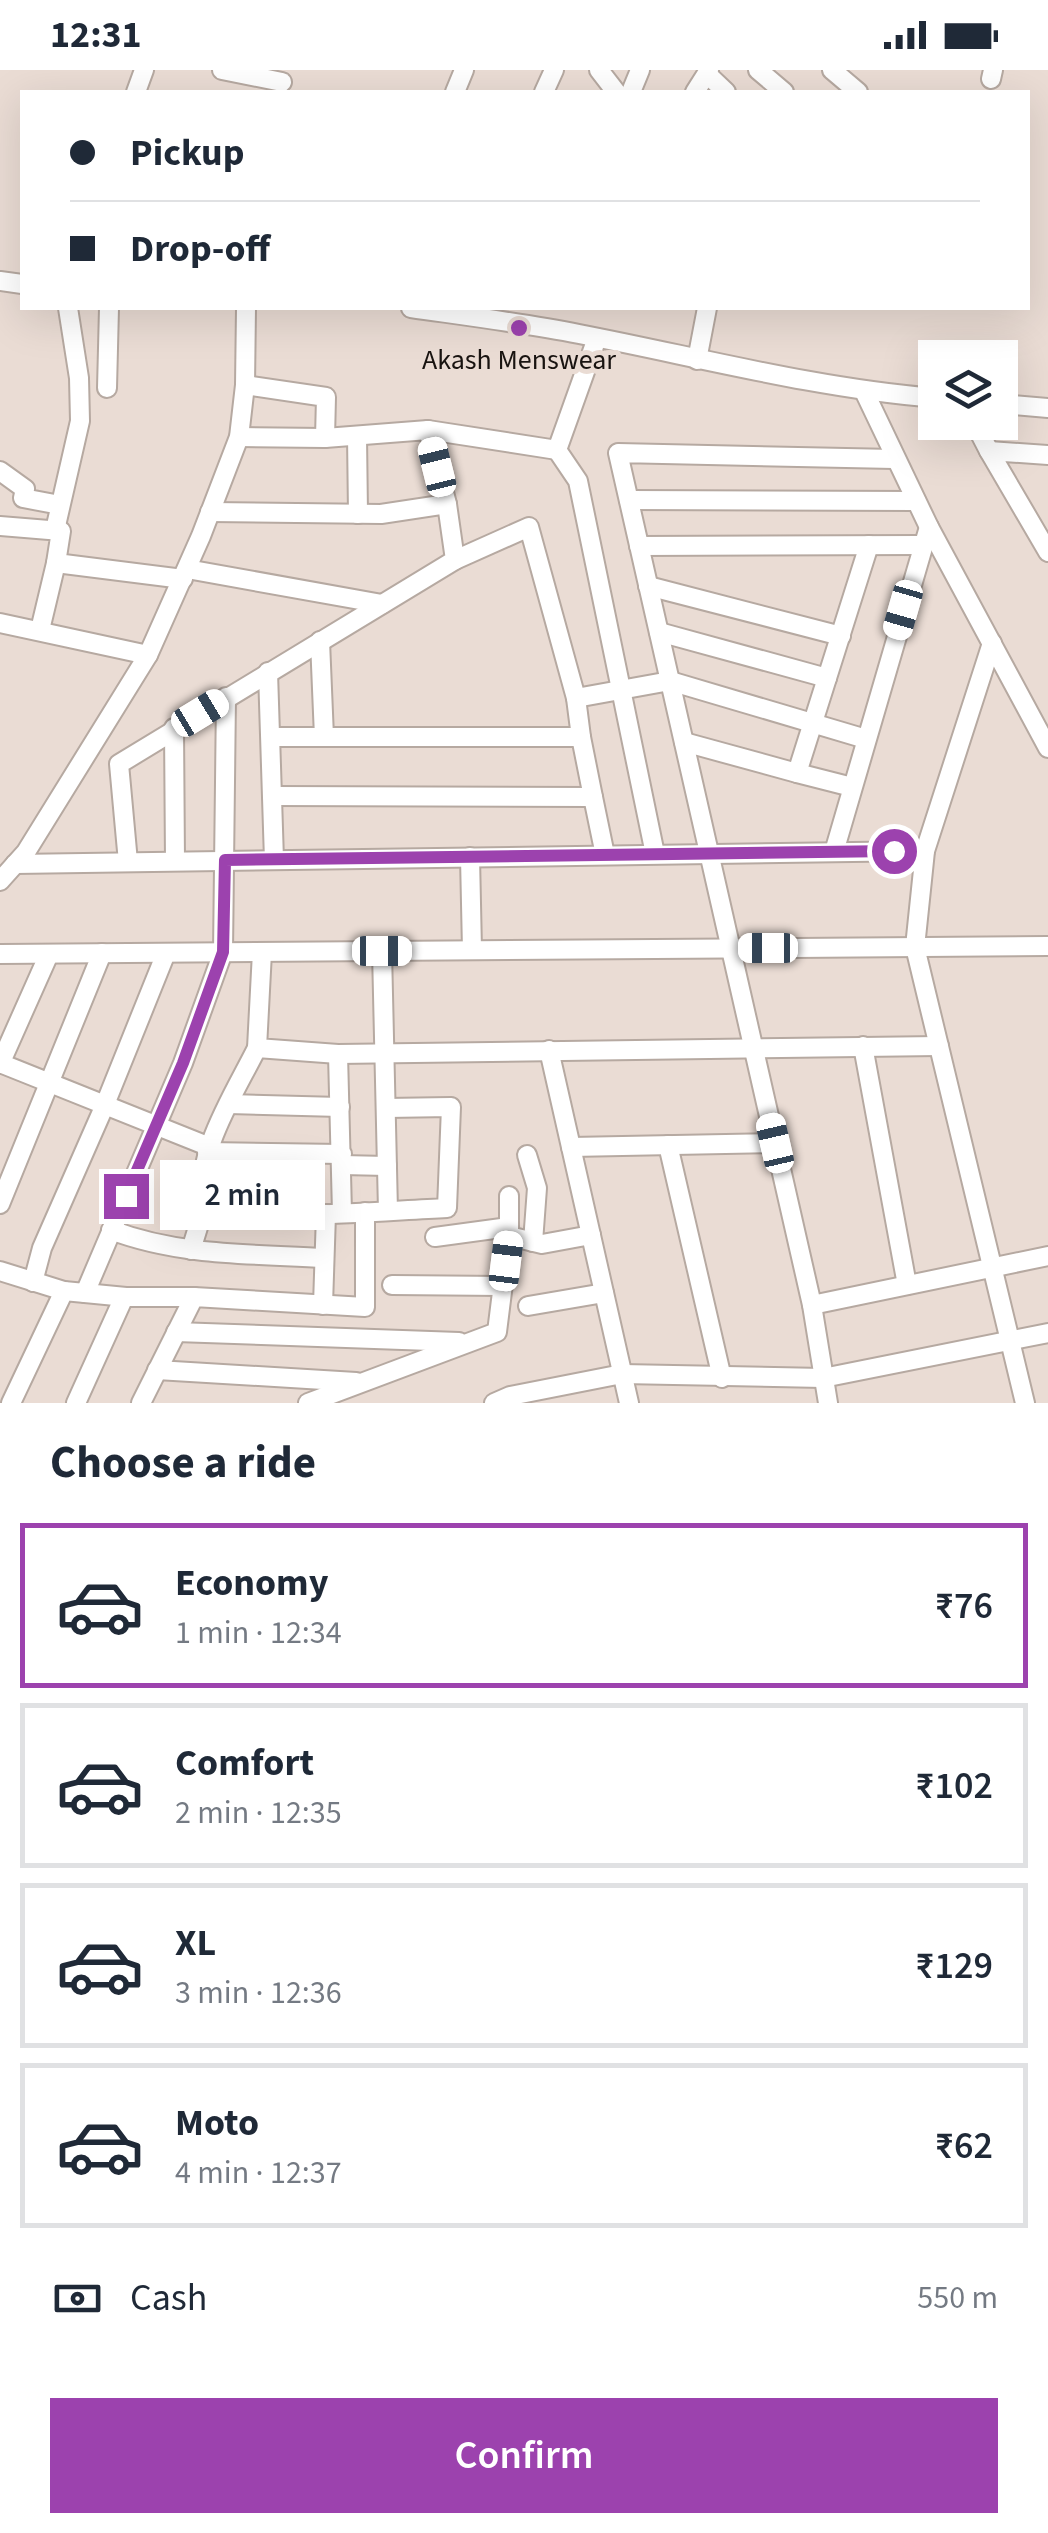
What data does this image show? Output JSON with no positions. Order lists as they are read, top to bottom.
{
  "places": ["Akash Menswear"],
  "page": {
    "status": "12:31",
    "banner": ["Pickup", "Drop-off"],
    "bubble": "2 min",
    "heading": "Choose a ride",
    "list": [
      {
        "name": "Economy",
        "note": "1 min · 12:34",
        "value": "₹76"
      },
      {
        "name": "Comfort",
        "note": "2 min · 12:35",
        "value": "₹102"
      },
      {
        "name": "XL",
        "note": "3 min · 12:36",
        "value": "₹129"
      },
      {
        "name": "Moto",
        "note": "4 min · 12:37",
        "value": "₹62"
      }
    ],
    "pay": ["Cash", "550 m"],
    "buttons": "Confirm"
  }
}
